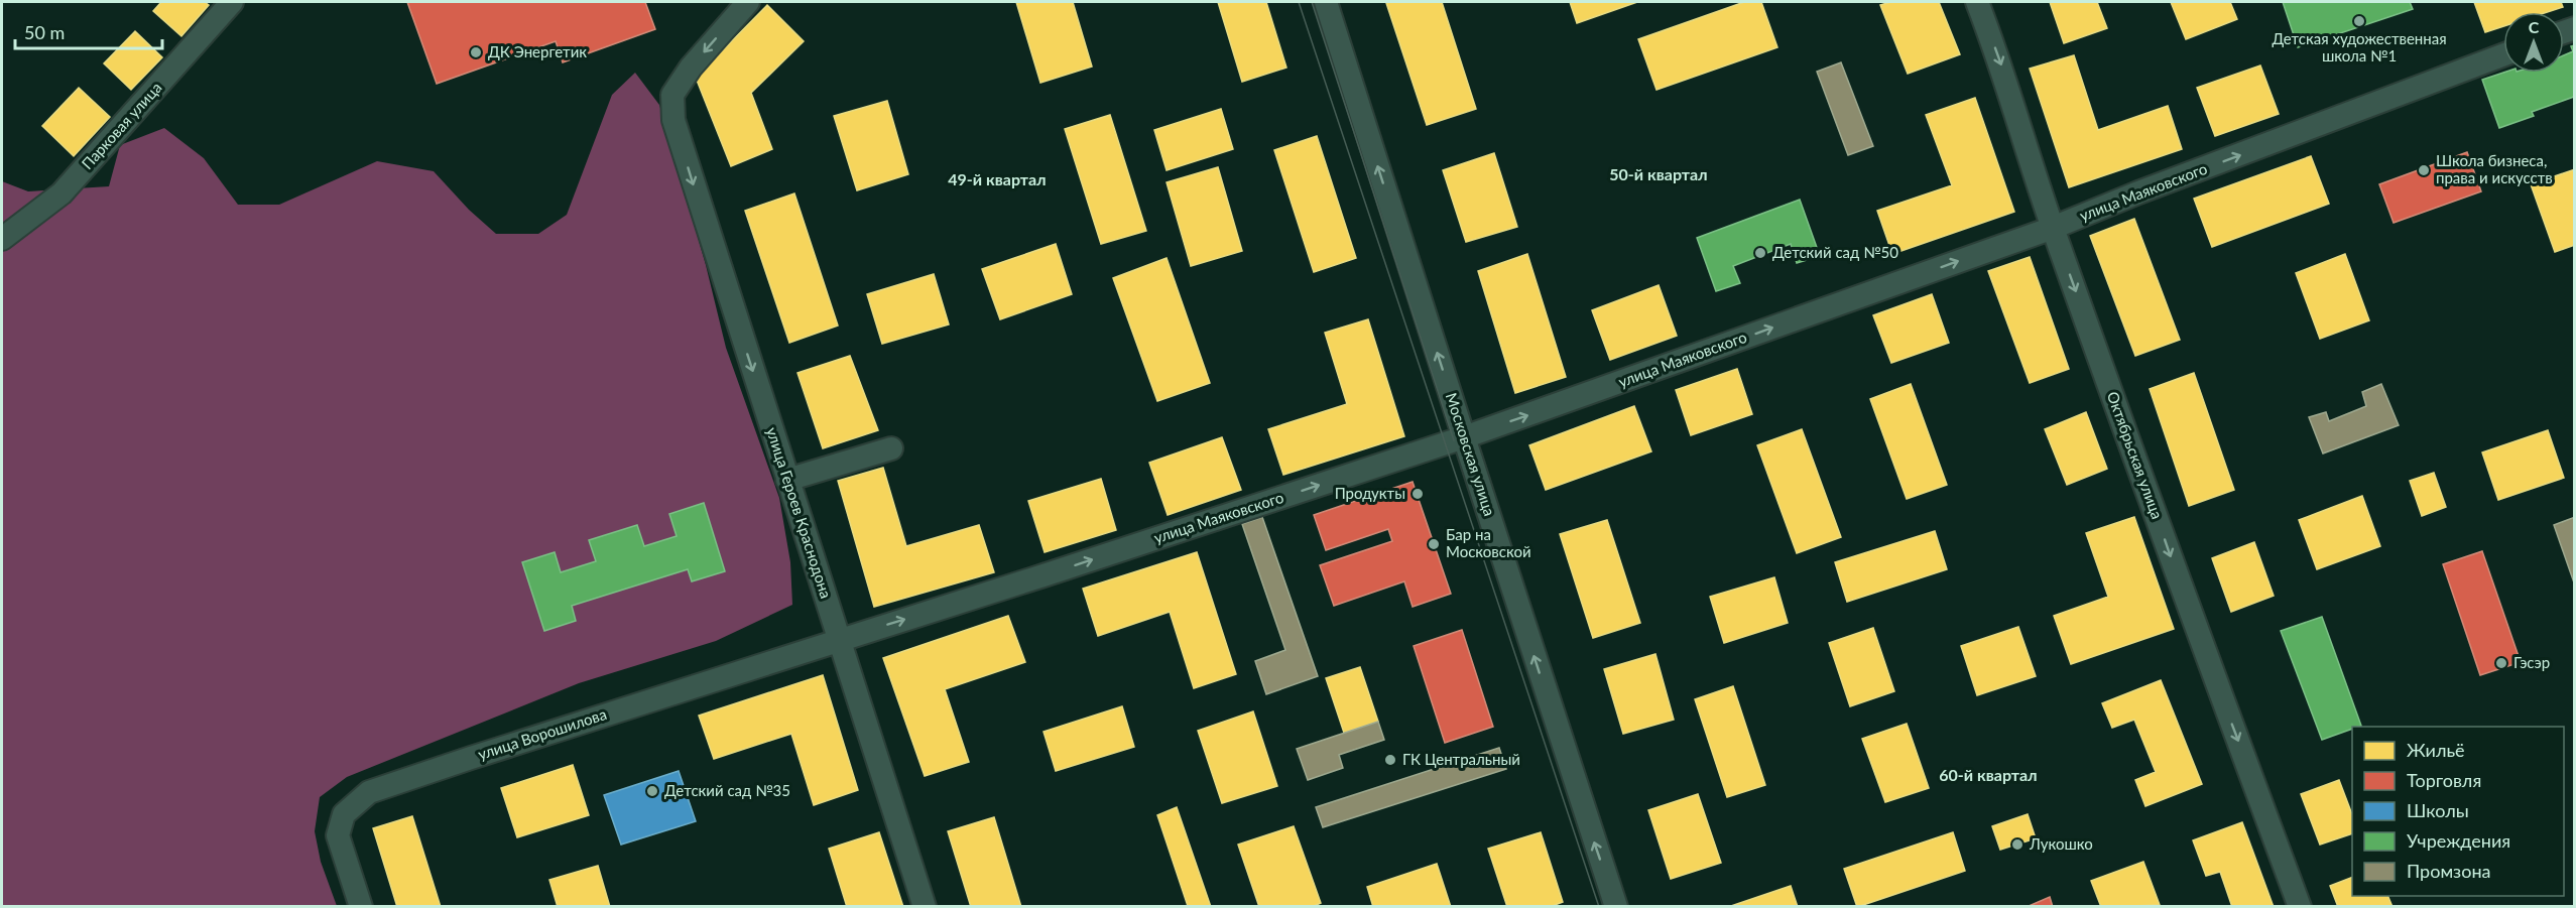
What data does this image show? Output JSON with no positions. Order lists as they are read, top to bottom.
{
  "streets": {
    "street": [
      "Парковая улица",
      "улица Маяковского",
      "Московская улица",
      "Октябрьская улица",
      "улица Героев Краснодона",
      "улица Ворошилова"
    ]
  },
  "crossings": [
    ["улица Маяковского", "Московская улица"],
    ["улица Маяковского", "Октябрьская улица"],
    ["улица Маяковского", "улица Героев Краснодона"],
    ["улица Маяковского", "улица Ворошилова"],
    ["улица Героев Краснодона", "улица Ворошилова"]
  ],
  "one_way": [
    "улица Маяковского",
    "Московская улица",
    "Октябрьская улица",
    "улица Героев Краснодона"
  ],
  "districts": ["50-й квартал", "49-й квартал", "60-й квартал"],
  "places": [
    "Детская художественная школа №1",
    "ДК Энергетик",
    "Школа бизнеса, права и искусств",
    "Детский сад №50",
    "Продукты",
    "Бар на Московской",
    "Гэсэр",
    "ГК Центральный",
    "Детский сад №35",
    "Лукошко"
  ],
  "legend": [
    "Жильё",
    "Торговля",
    "Школы",
    "Учреждения",
    "Промзона"
  ],
  "scale_bar": "50 m",
  "north": "top"
}
